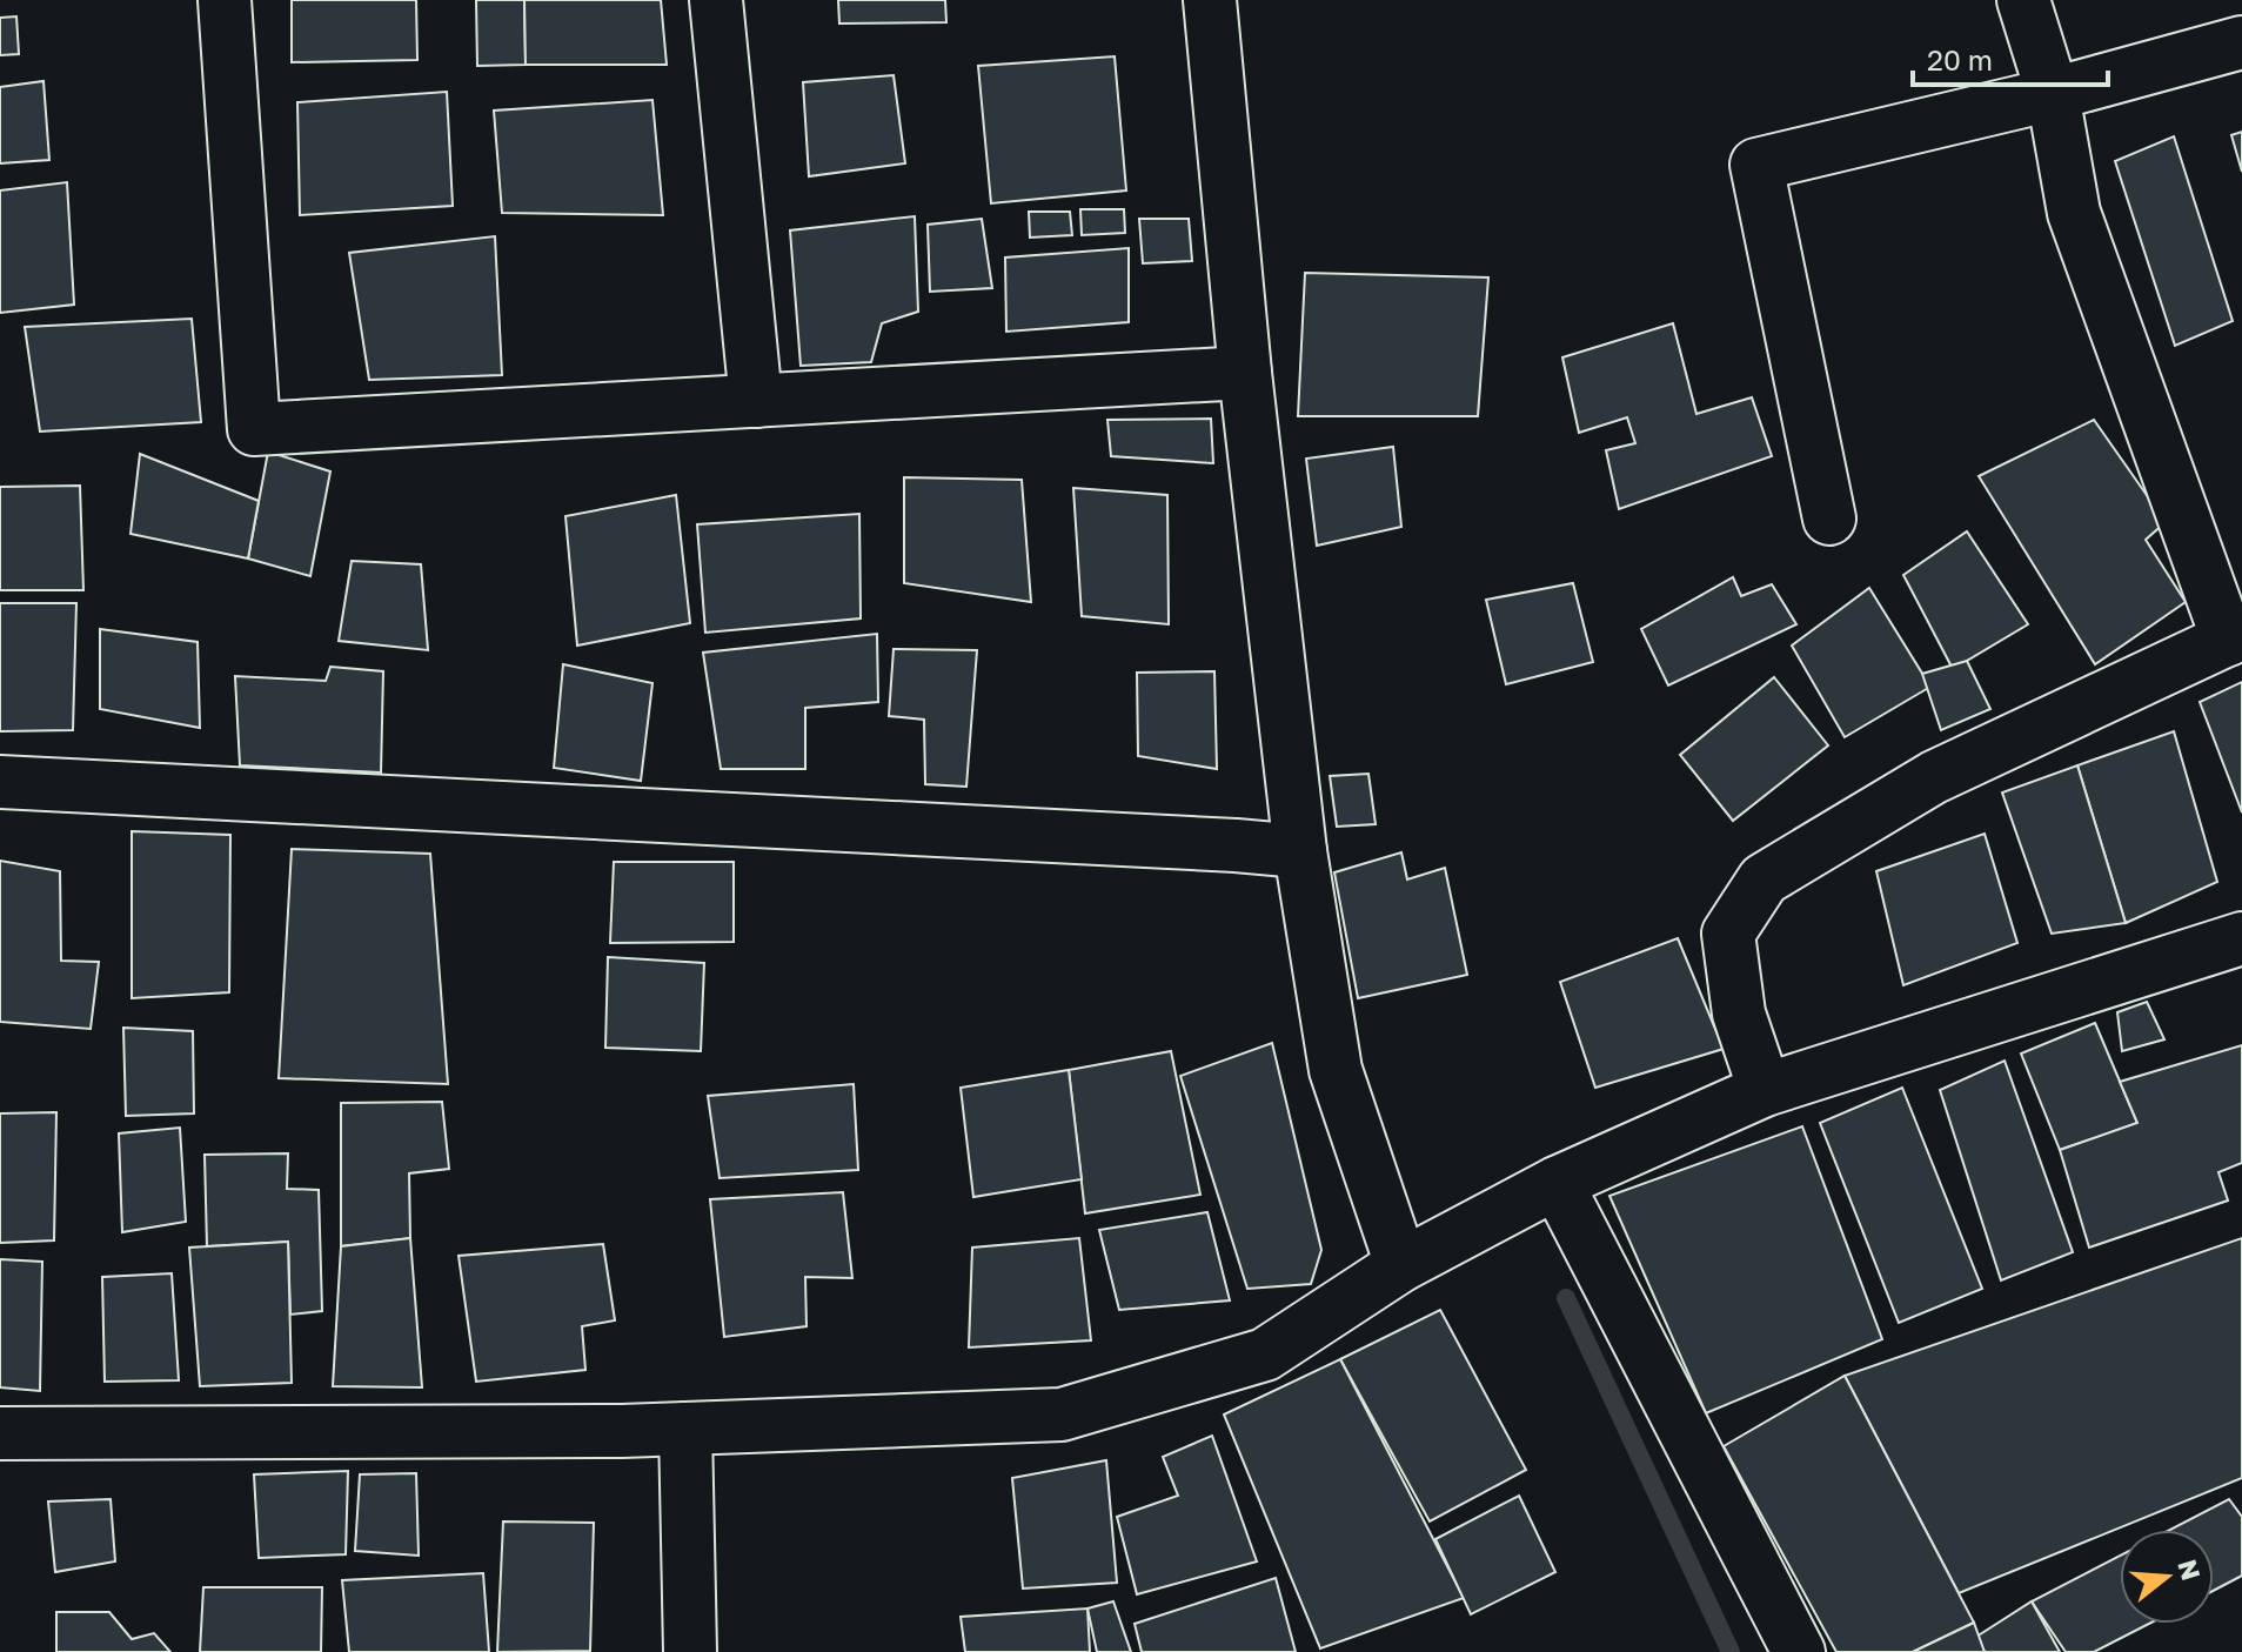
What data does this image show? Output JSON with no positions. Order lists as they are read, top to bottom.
{
  "scale_bar": "20 m",
  "north": "right"
}
